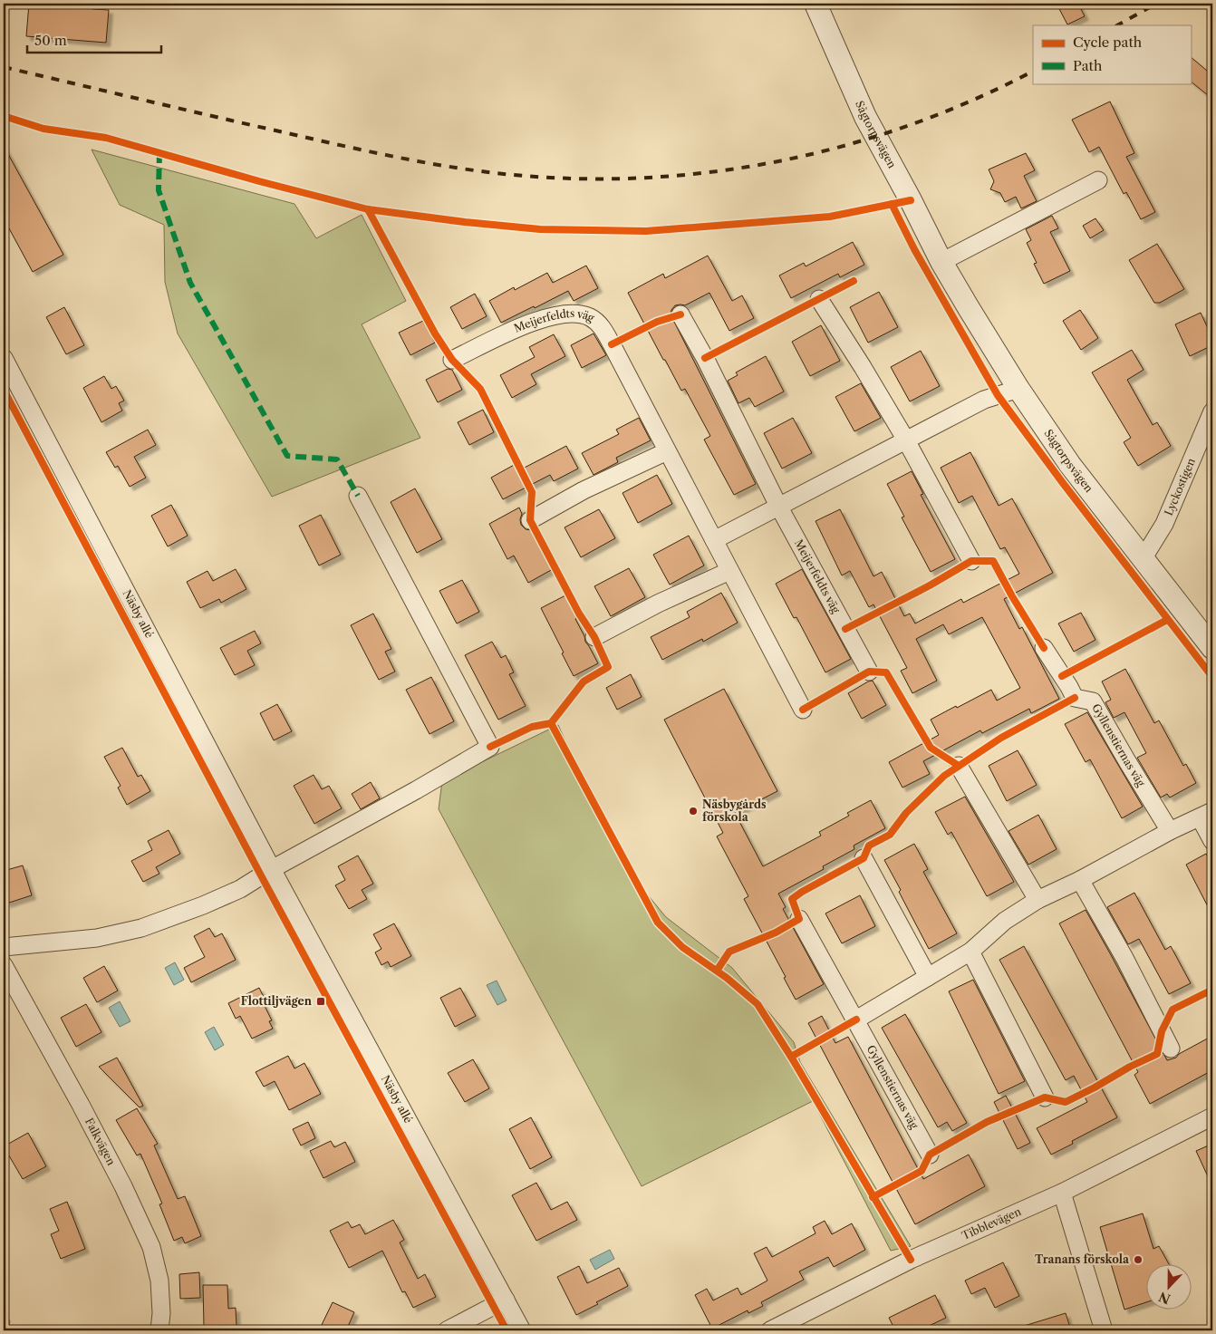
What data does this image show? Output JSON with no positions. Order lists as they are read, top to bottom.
{
  "streets": {
    "street": [
      "Sågtorpsvägen",
      "Meijerfeldts väg",
      "Lyckostigen",
      "Näsby allé",
      "Gyllenstiernas väg",
      "Falkvägen",
      "Tibblevägen"
    ]
  },
  "crossings": [
    ["Sågtorpsvägen", "Lyckostigen"]
  ],
  "places": {
    "other": ["Näsbygårds förskola", "Tranans förskola"],
    "transit": ["Flottiljvägen"]
  },
  "legend": ["Cycle path", "Path"],
  "scale_bar": "50 m",
  "north": "bottom"
}
